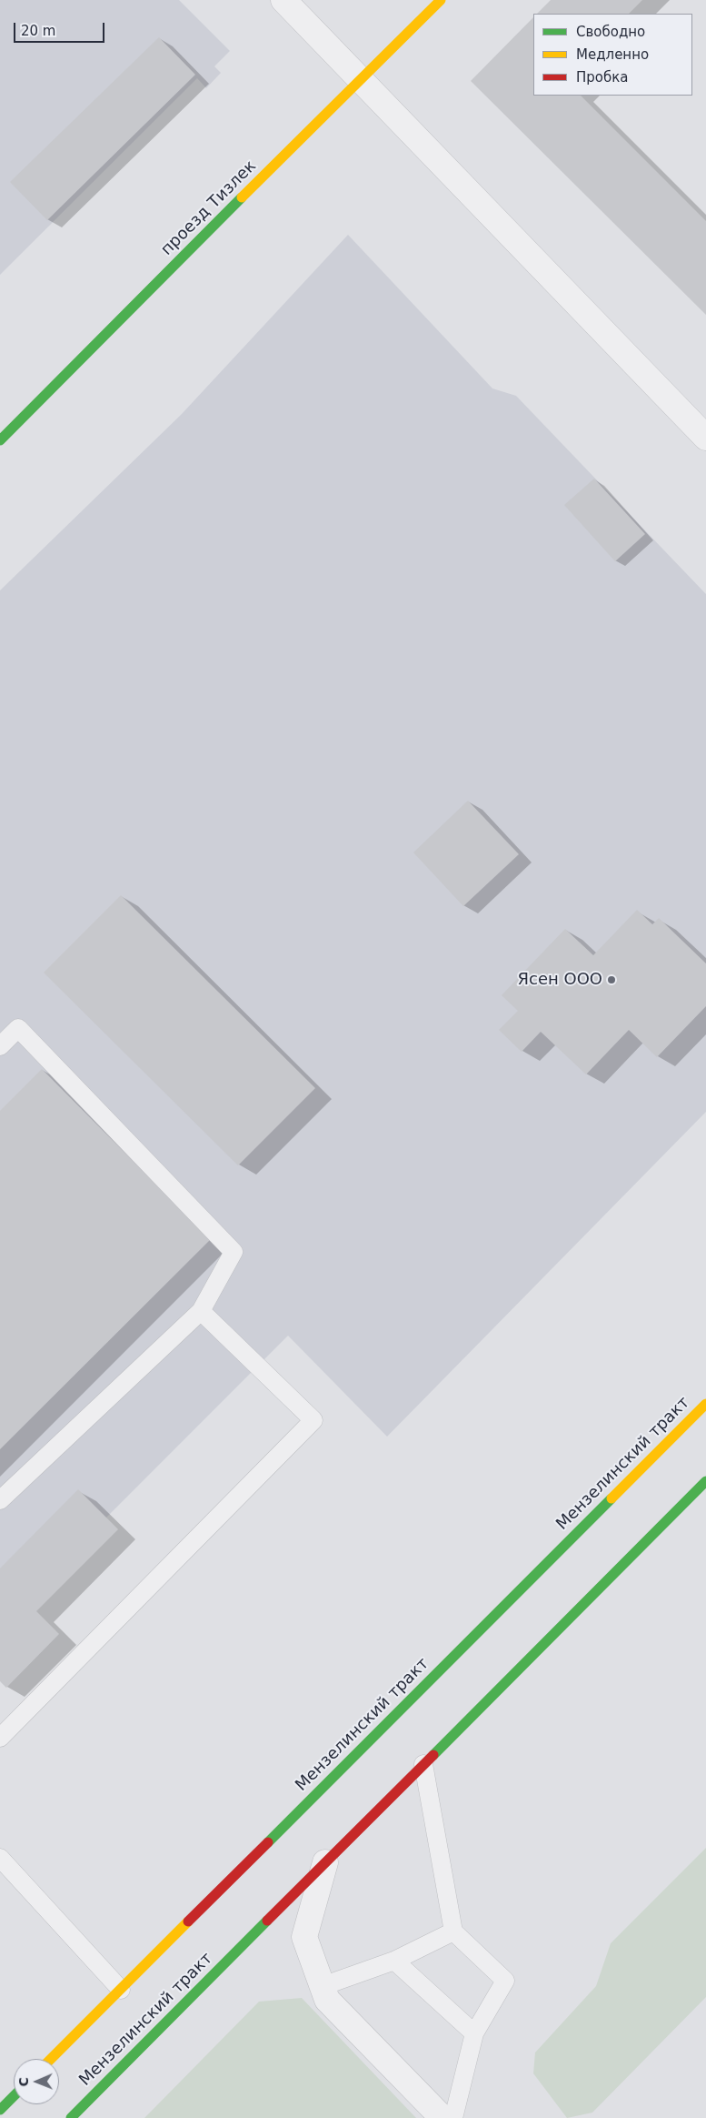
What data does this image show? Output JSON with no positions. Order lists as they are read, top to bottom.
{
  "streets": {
    "main road": ["проезд Тизлек", "Мензелинский тракт"]
  },
  "places": ["Ясен ООО"],
  "legend": ["Свободно", "Медленно", "Пробка"],
  "scale_bar": "20 m",
  "north": "left"
}
